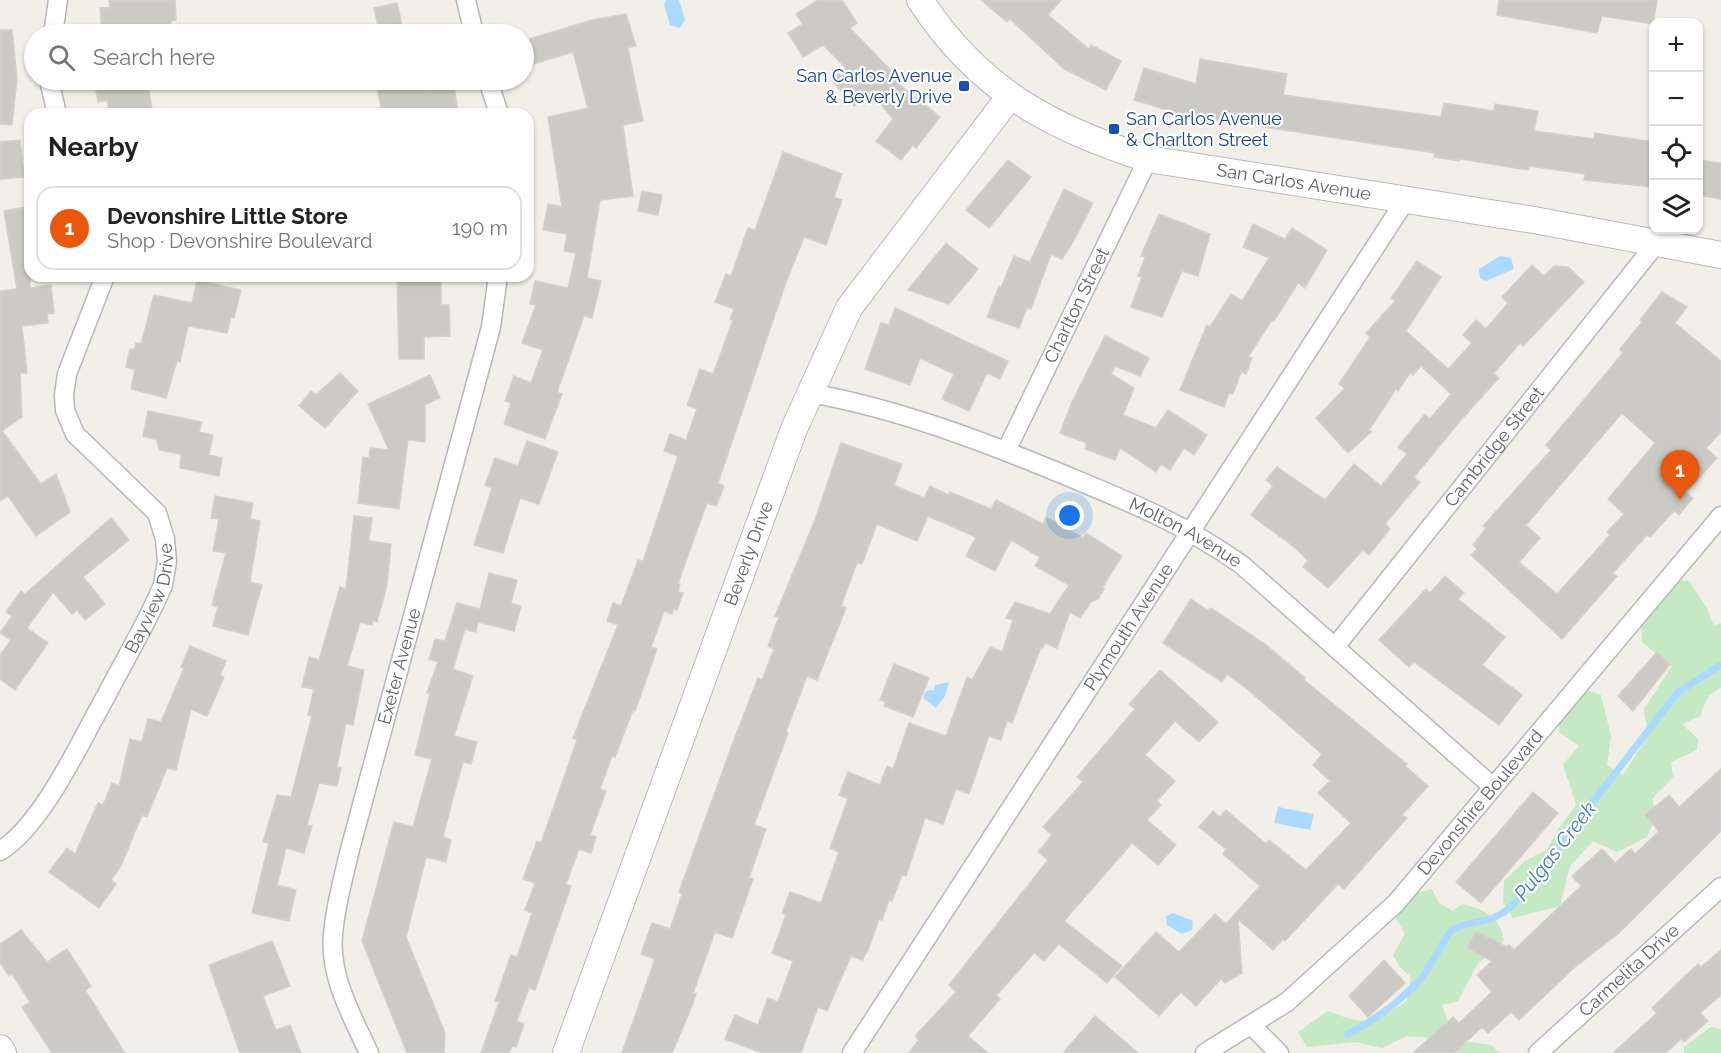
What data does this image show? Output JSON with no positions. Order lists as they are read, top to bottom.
{
  "streets": {
    "street": [
      "San Carlos Avenue",
      "Charlton Street",
      "Cambridge Street",
      "Molton Avenue",
      "Beverly Drive",
      "Bayview Drive",
      "Plymouth Avenue",
      "Exeter Avenue",
      "Devonshire Boulevard",
      "Carmelita Drive"
    ]
  },
  "crossings": [
    ["San Carlos Avenue", "Charlton Street"],
    ["San Carlos Avenue", "Cambridge Street"],
    ["San Carlos Avenue", "Beverly Drive"],
    ["San Carlos Avenue", "Plymouth Avenue"],
    ["Charlton Street", "Molton Avenue"],
    ["Cambridge Street", "Molton Avenue"],
    ["Molton Avenue", "Beverly Drive"],
    ["Molton Avenue", "Plymouth Avenue"],
    ["Molton Avenue", "Devonshire Boulevard"]
  ],
  "water": ["Pulgas Creek"],
  "places": {
    "transit": ["San Carlos Avenue & Beverly Drive", "San Carlos Avenue & Charlton Street"]
  },
  "page": {
    "map_buttons": ["+", "−"],
    "search": "Search here",
    "heading": "Nearby",
    "list": [
      {
        "mark": "1",
        "name": "Devonshire Little Store",
        "note": "Shop · Devonshire Boulevard",
        "value": "190 m"
      }
    ],
    "pins": "1"
  }
}
